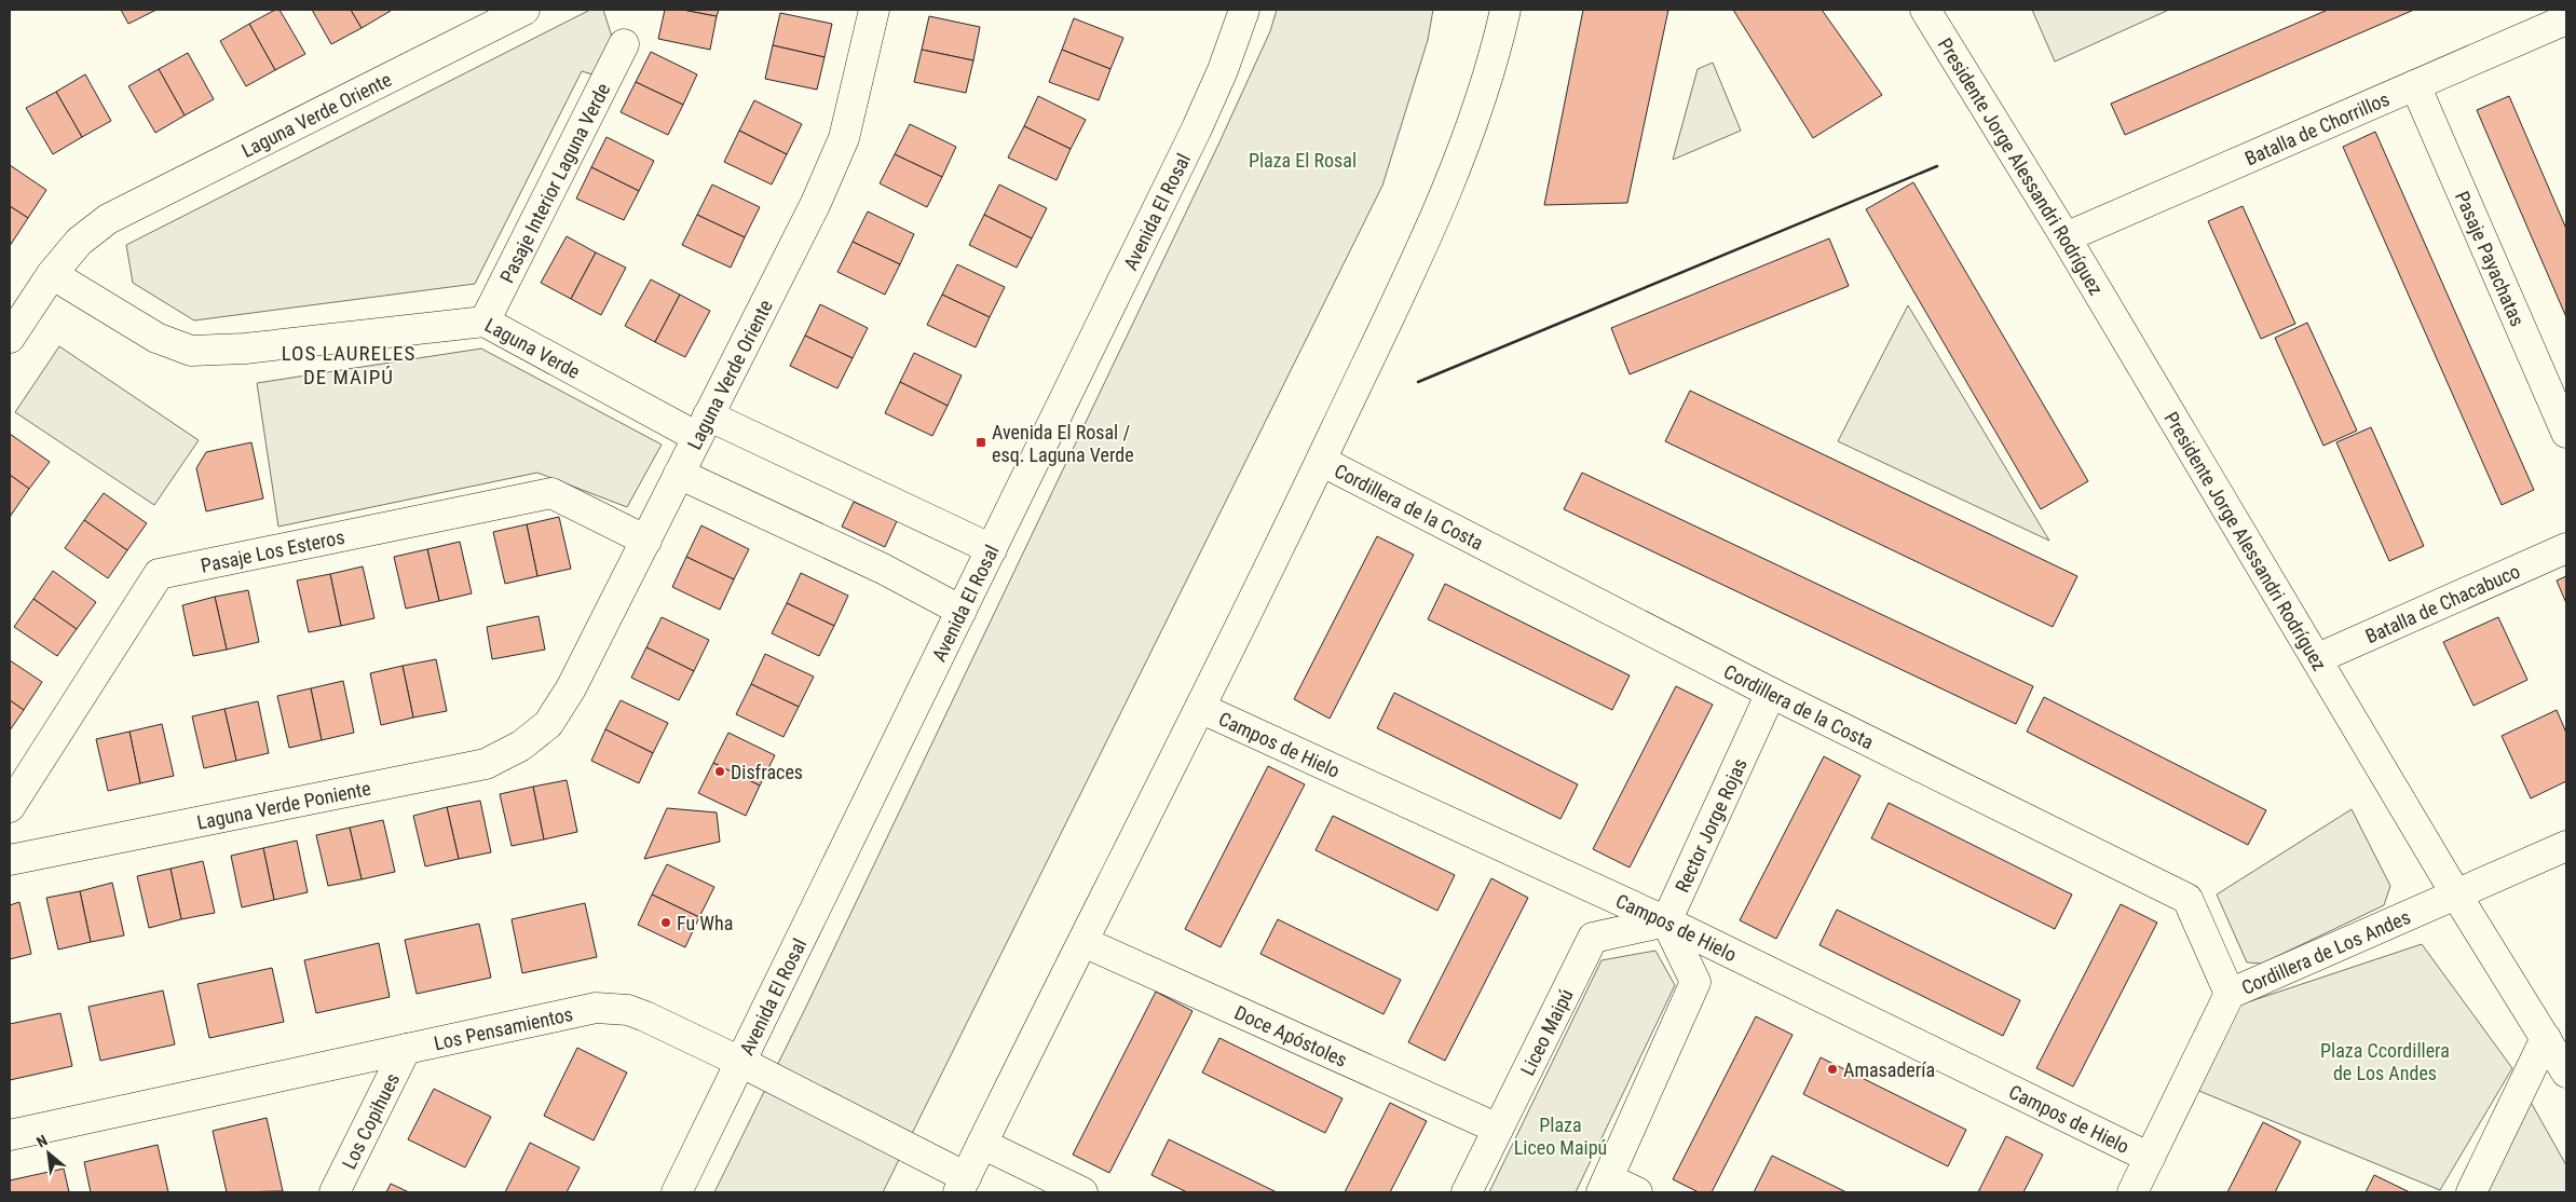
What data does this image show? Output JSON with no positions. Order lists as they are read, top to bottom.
{
  "streets": {
    "street": [
      "Laguna Verde Oriente",
      "Batalla de Chorrillos",
      "Presidente Jorge Alessandri Rodríguez",
      "Pasaje Interior Laguna Verde",
      "Avenida El Rosal",
      "Pasaje Payachatas",
      "Laguna Verde",
      "Cordillera de la Costa",
      "Pasaje Los Esteros",
      "Batalla de Chacabuco",
      "Campos de Hielo",
      "Laguna Verde Poniente",
      "Rector Jorge Rojas",
      "Cordillera de Los Andes",
      "Los Pensamientos",
      "Liceo Maipú",
      "Doce Apóstoles",
      "Los Copihues"
    ]
  },
  "crossings": [
    ["Laguna Verde Oriente", "Laguna Verde"],
    ["Laguna Verde Oriente", "Pasaje Los Esteros"],
    ["Laguna Verde Oriente", "Laguna Verde Poniente"],
    ["Batalla de Chorrillos", "Presidente Jorge Alessandri Rodríguez"],
    ["Batalla de Chorrillos", "Pasaje Payachatas"],
    ["Presidente Jorge Alessandri Rodríguez", "Batalla de Chacabuco"],
    ["Presidente Jorge Alessandri Rodríguez", "Cordillera de Los Andes"],
    ["Pasaje Interior Laguna Verde", "Laguna Verde"],
    ["Avenida El Rosal", "Laguna Verde"],
    ["Avenida El Rosal", "Los Pensamientos"],
    ["Cordillera de la Costa", "Rector Jorge Rojas"],
    ["Cordillera de la Costa", "Cordillera de Los Andes"],
    ["Campos de Hielo", "Rector Jorge Rojas"],
    ["Campos de Hielo", "Cordillera de Los Andes"],
    ["Campos de Hielo", "Liceo Maipú"],
    ["Rector Jorge Rojas", "Liceo Maipú"],
    ["Los Pensamientos", "Los Copihues"],
    ["Liceo Maipú", "Doce Apóstoles"]
  ],
  "districts": ["LOS LAURELES DE MAIPÚ"],
  "parks": ["Plaza El Rosal", "Plaza Ccordillera de Los Andes", "Plaza Liceo Maipú"],
  "places": {
    "transit": ["Avenida El Rosal / esq. Laguna Verde"],
    "other": ["Disfraces", "Fu Wha", "Amasadería"]
  },
  "north": "top left"
}
